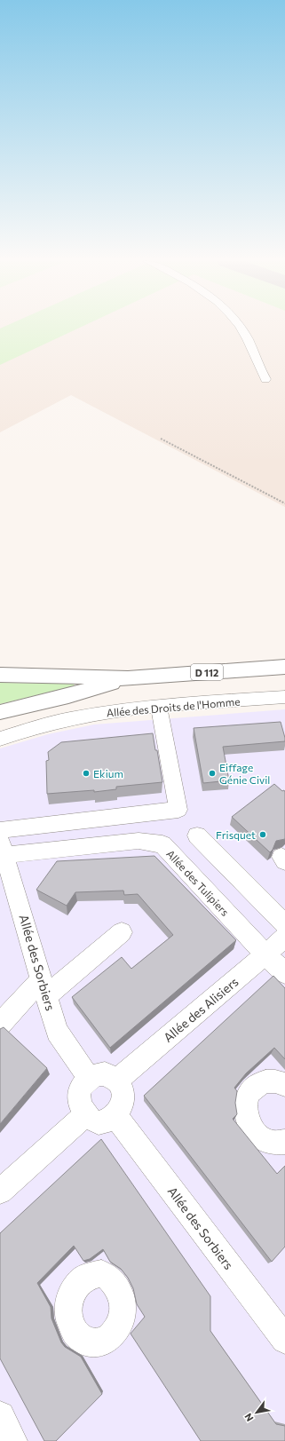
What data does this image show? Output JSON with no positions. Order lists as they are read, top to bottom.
{
  "streets": {
    "main road": ["D 112"],
    "street": [
      "Allée des Droits de l'Homme",
      "Allée des Tulipiers",
      "Allée des Sorbiers",
      "Allée des Alisiers"
    ]
  },
  "crossings": [
    ["Allée des Tulipiers", "Allée des Sorbiers"],
    ["Allée des Tulipiers", "Allée des Alisiers"],
    ["Allée des Sorbiers", "Allée des Alisiers"]
  ],
  "places": ["Ekium", "Eiffage Génie Civil", "Frisquet"],
  "north": "bottom left"
}
